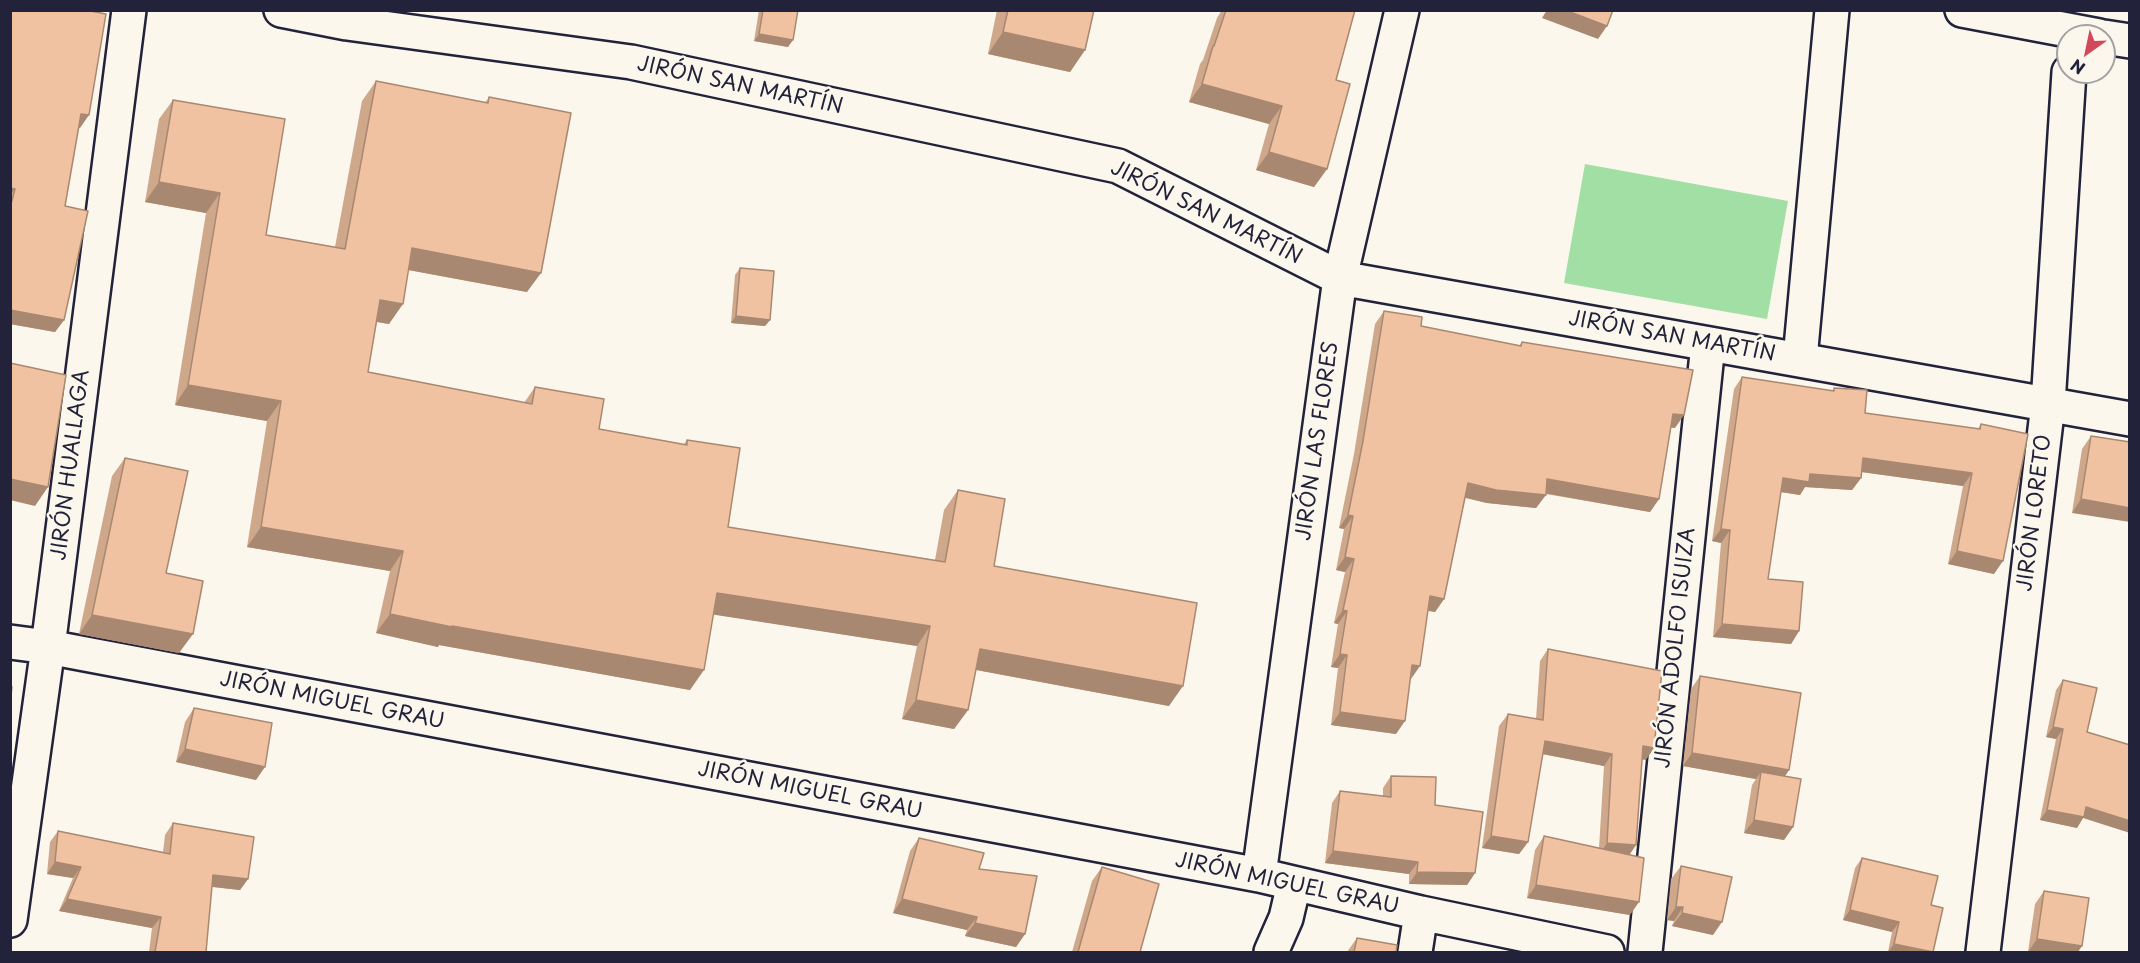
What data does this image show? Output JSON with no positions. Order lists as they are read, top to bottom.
{
  "streets": {
    "street": [
      "JIRÓN SAN MARTÍN",
      "JIRÓN LAS FLORES",
      "JIRÓN HUALLAGA",
      "JIRÓN LORETO",
      "JIRÓN ADOLFO ISUIZA",
      "JIRÓN MIGUEL GRAU"
    ]
  },
  "crossings": [
    ["JIRÓN SAN MARTÍN", "JIRÓN LAS FLORES"],
    ["JIRÓN SAN MARTÍN", "JIRÓN LORETO"],
    ["JIRÓN SAN MARTÍN", "JIRÓN ADOLFO ISUIZA"],
    ["JIRÓN LAS FLORES", "JIRÓN MIGUEL GRAU"],
    ["JIRÓN HUALLAGA", "JIRÓN MIGUEL GRAU"]
  ],
  "north": "bottom left"
}
